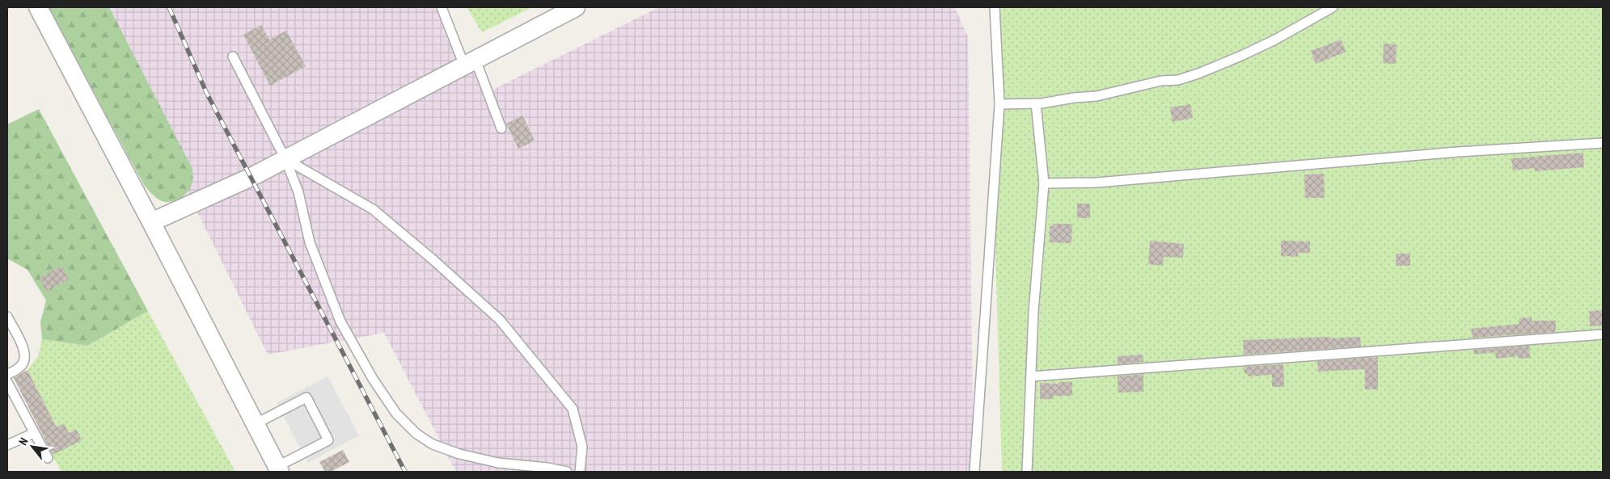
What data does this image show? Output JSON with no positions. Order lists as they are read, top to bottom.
{
  "north": "top left"
}
